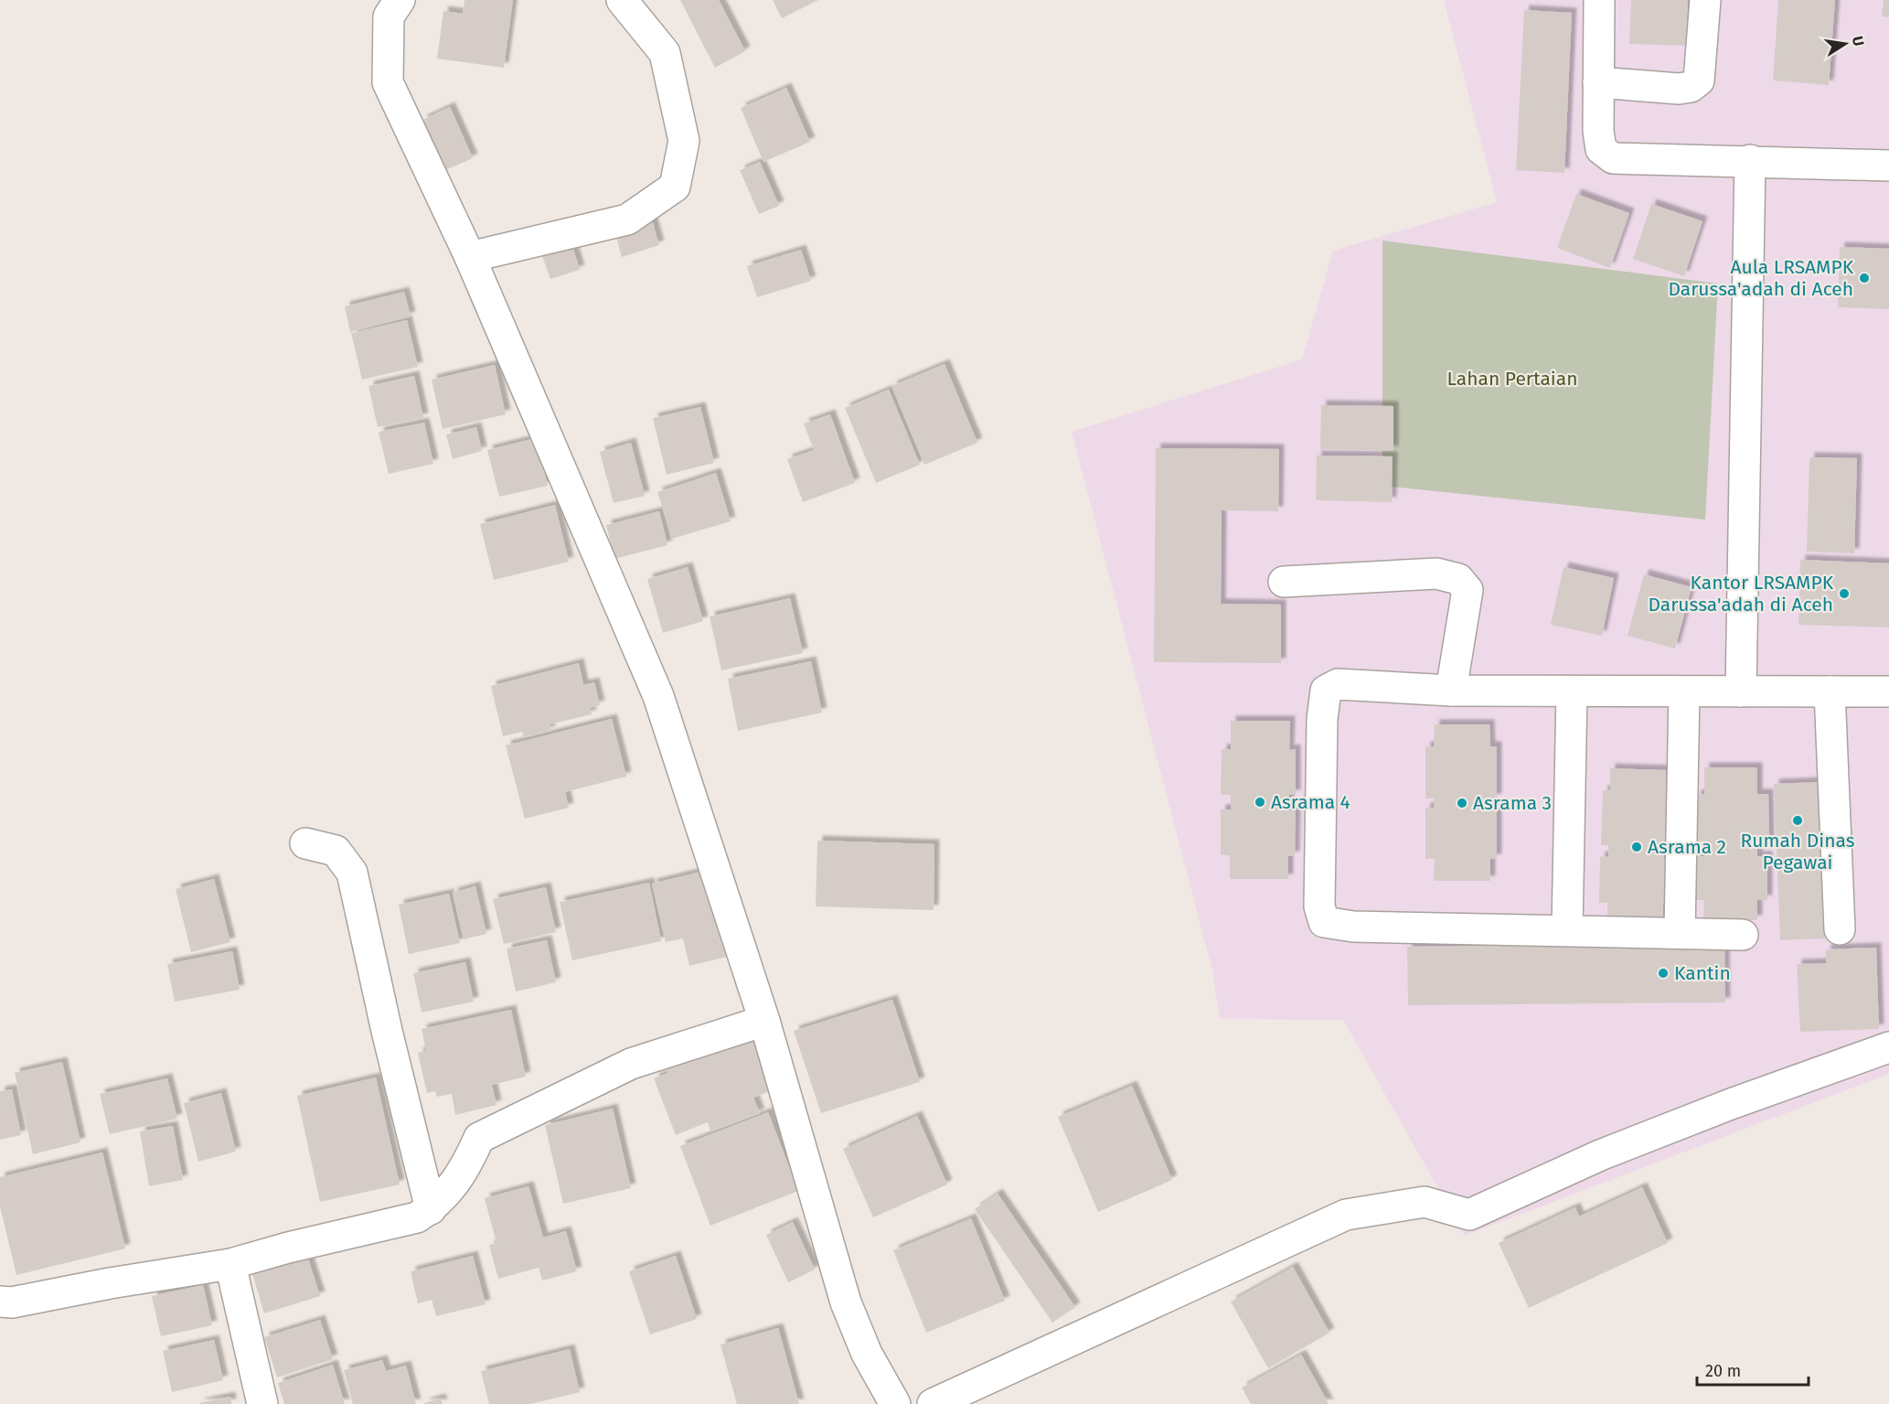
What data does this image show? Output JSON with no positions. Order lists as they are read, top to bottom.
{
  "parks": ["Lahan Pertaian"],
  "places": [
    "Aula LRSAMPK Darussa'adah di Aceh",
    "Kantor LRSAMPK Darussa'adah di Aceh",
    "Asrama 4",
    "Asrama 3",
    "Rumah Dinas Pegawai",
    "Asrama 2",
    "Kantin"
  ],
  "scale_bar": "20 m",
  "north": "right"
}
